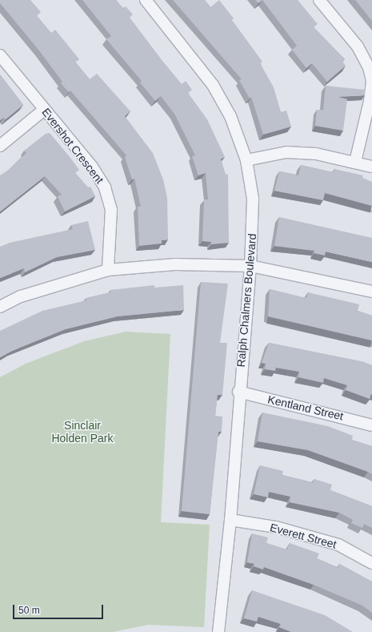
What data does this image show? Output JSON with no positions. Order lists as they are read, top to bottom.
{
  "streets": {
    "street": [
      "Evershot Crescent",
      "Ralph Chalmers Boulevard",
      "Kentland Street",
      "Everett Street"
    ]
  },
  "crossings": [
    ["Ralph Chalmers Boulevard", "Kentland Street"],
    ["Ralph Chalmers Boulevard", "Everett Street"]
  ],
  "parks": ["Sinclair Holden Park"],
  "scale_bar": "50 m"
}
